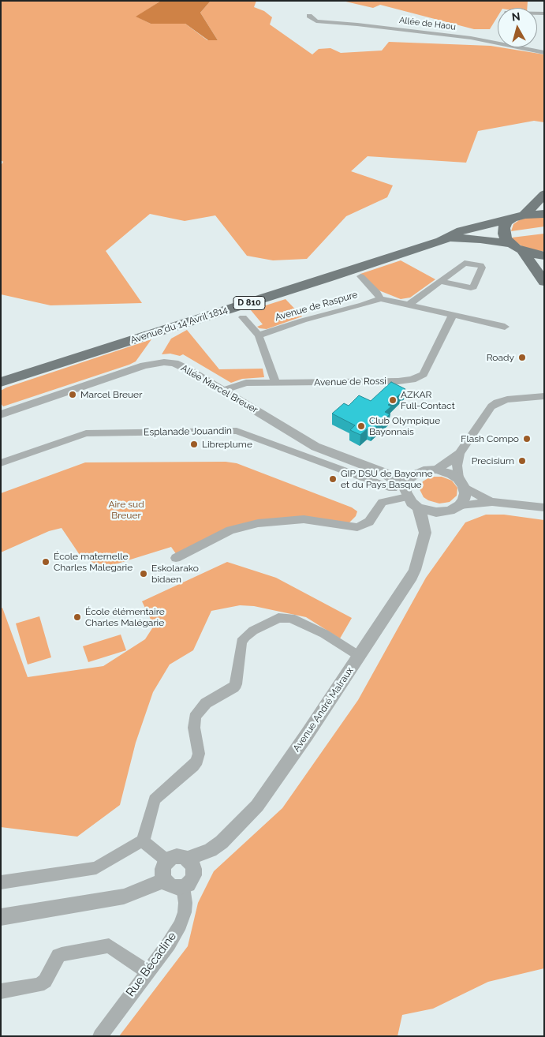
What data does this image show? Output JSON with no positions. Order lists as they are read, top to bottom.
{
  "streets": {
    "main road": ["D 810", "Avenue du 14 Avril 1814"],
    "street": [
      "Allée de Haou",
      "Avenue de Raspure",
      "Avenue de Rossi",
      "Allée Marcel Breuer",
      "Esplanade Jouandin",
      "Avenue André Malraux",
      "Rue Bécadine"
    ]
  },
  "crossings": [
    ["Avenue de Rossi", "Allée Marcel Breuer"],
    ["Allée Marcel Breuer", "Esplanade Jouandin"],
    ["Allée Marcel Breuer", "Avenue André Malraux"],
    ["Esplanade Jouandin", "Avenue André Malraux"],
    ["Avenue André Malraux", "Rue Bécadine"]
  ],
  "parks": ["Aire sud Breuer"],
  "places": [
    "Roady",
    "Marcel Breuer",
    "AZKAR Full-Contact",
    "Club Olympique Bayonnais",
    "Flash Compo",
    "Libreplume",
    "Precisium",
    "GIP DSU de Bayonne et du Pays Basque",
    "École maternelle Charles Malegarie",
    "Eskolarako bidaen",
    "École élémentaire Charles Malégarie"
  ],
  "north": "top"
}
